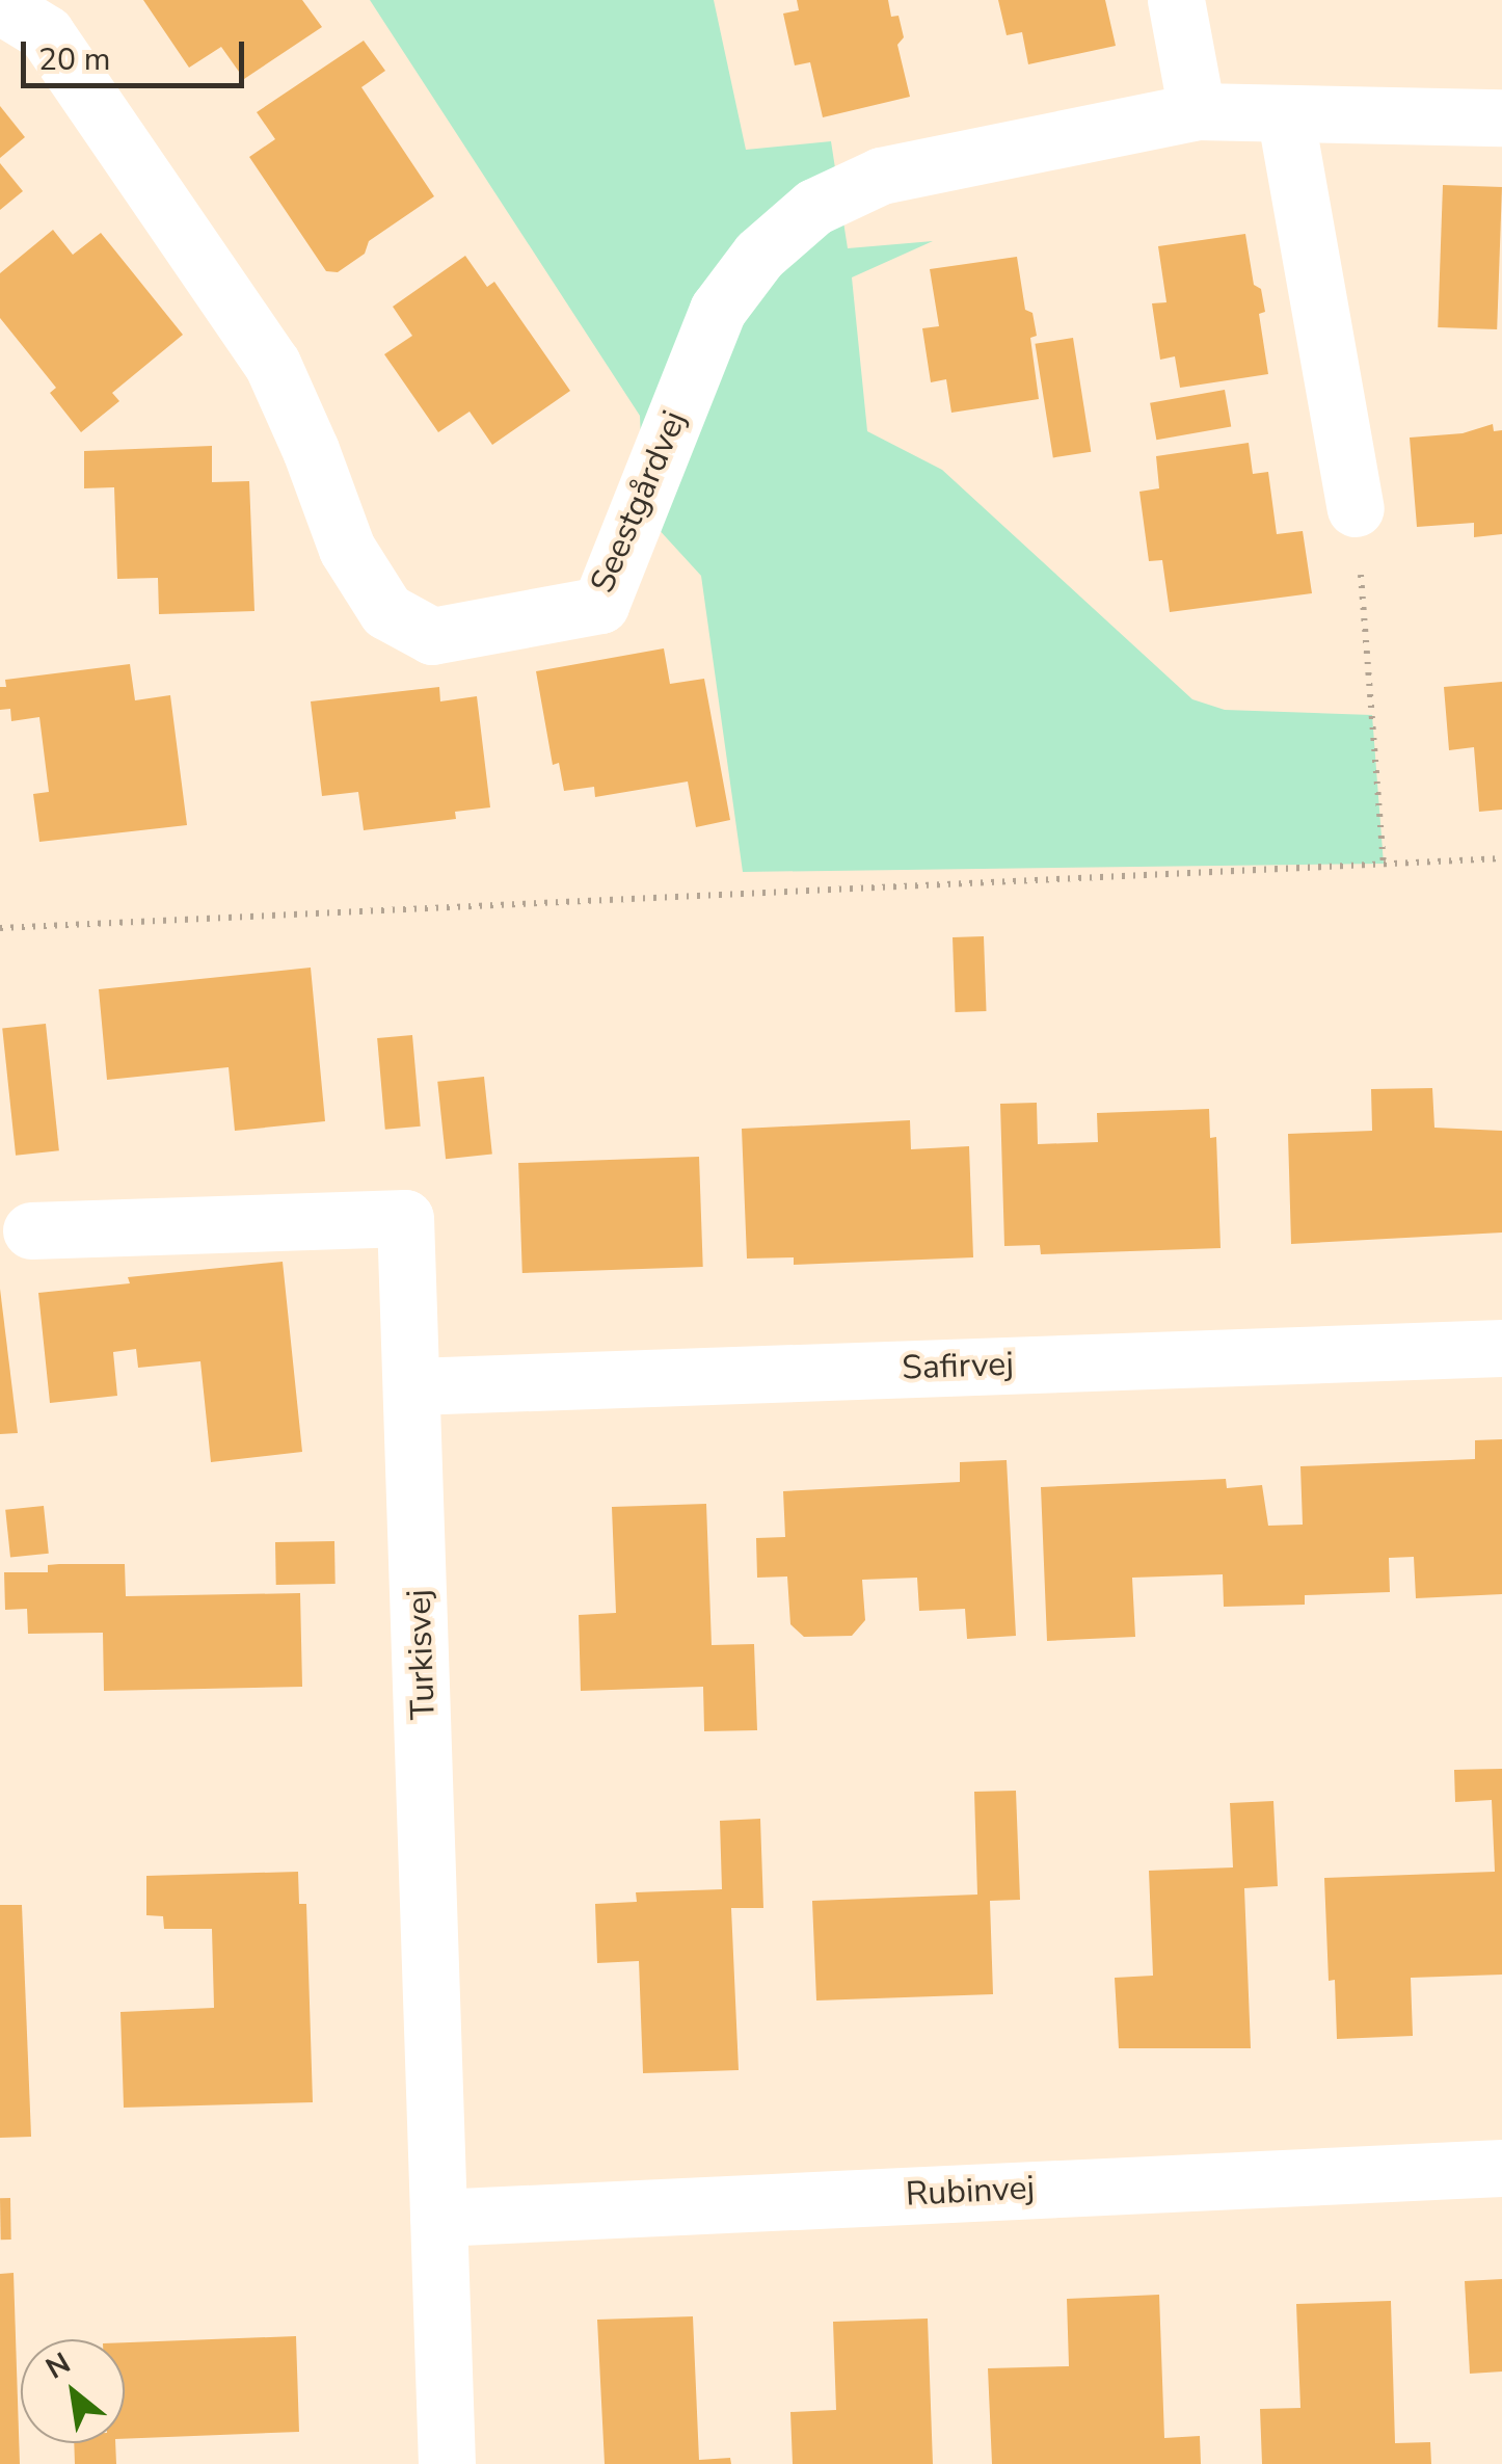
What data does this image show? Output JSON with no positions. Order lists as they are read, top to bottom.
{
  "streets": {
    "street": [
      "Seestgårdvej",
      "Safirvej",
      "Turkisvej",
      "Rubinvej"
    ]
  },
  "crossings": [
    ["Safirvej", "Turkisvej"],
    ["Turkisvej", "Rubinvej"]
  ],
  "scale_bar": "20 m",
  "north": "top left"
}
